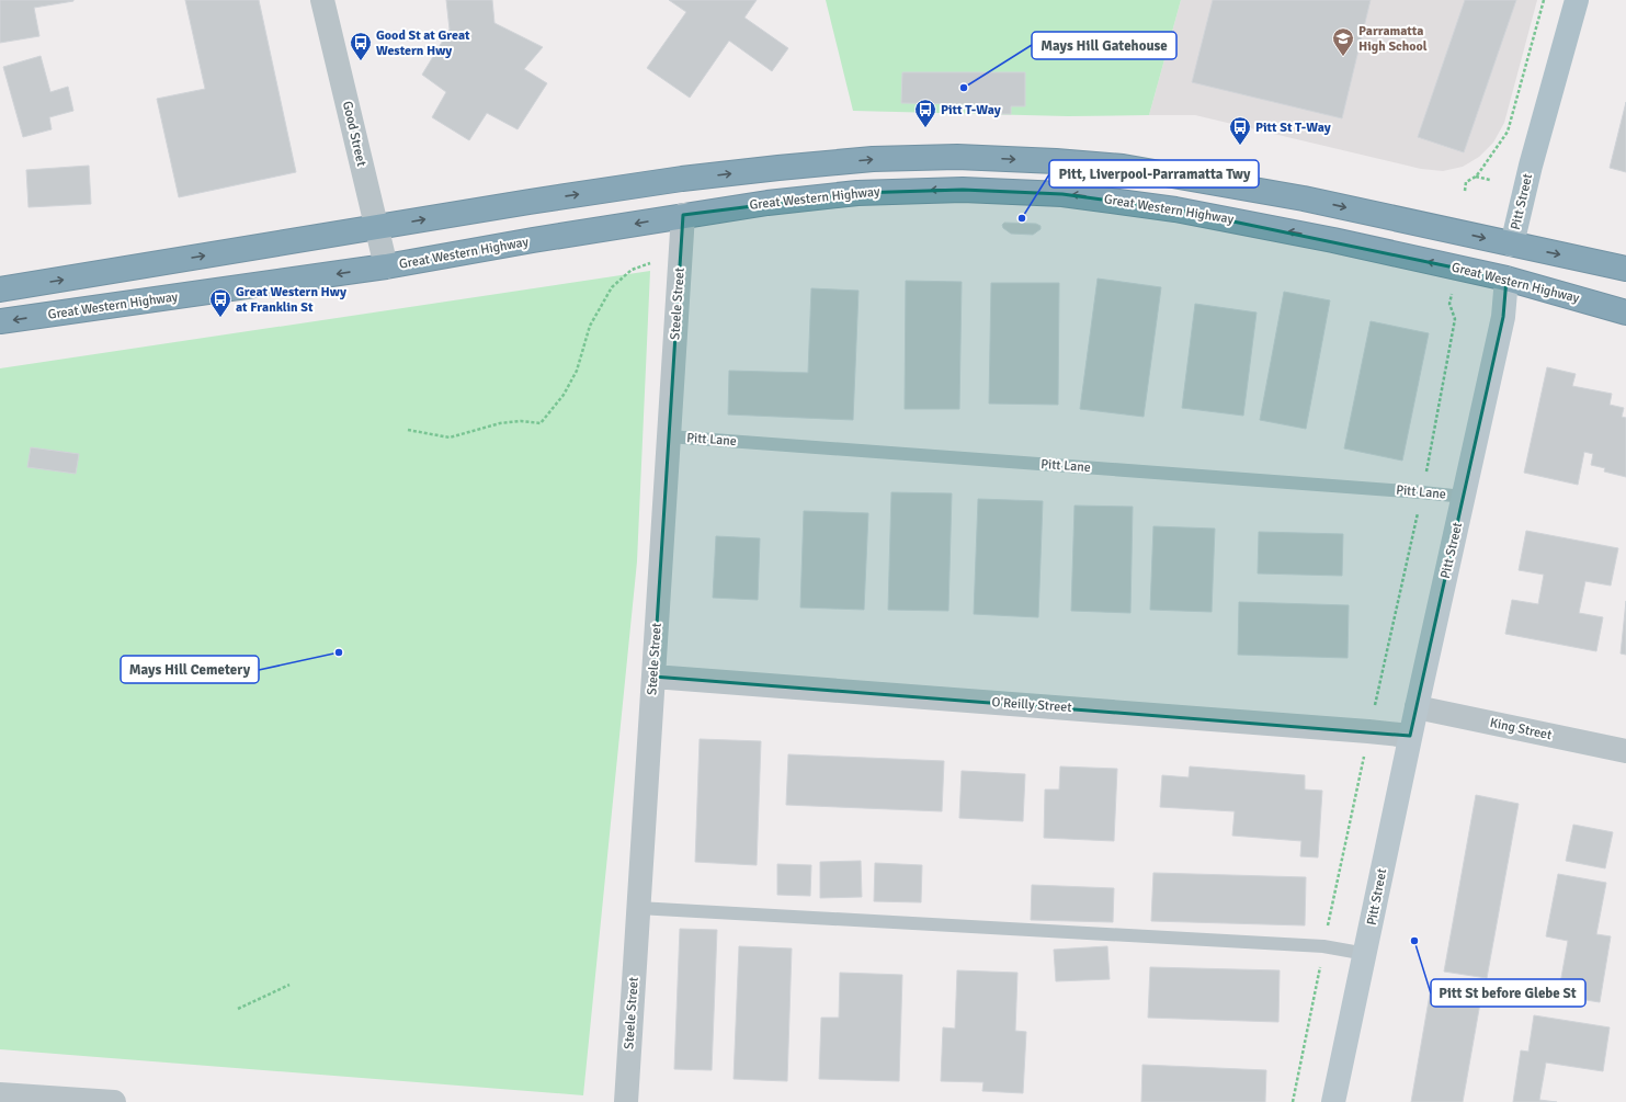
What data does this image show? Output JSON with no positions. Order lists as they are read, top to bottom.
{
  "streets": {
    "highway": ["Great Western Highway", "Pitt Street"],
    "street": [
      "Good Street",
      "Steele Street",
      "O'Reilly Street",
      "King Street"
    ],
    "lane": ["Pitt Lane"]
  },
  "crossings": [
    ["Good Street", "Great Western Highway"],
    ["Great Western Highway", "Pitt Street"],
    ["Great Western Highway", "Steele Street"],
    ["Pitt Street", "Pitt Lane"],
    ["Pitt Street", "O'Reilly Street"],
    ["Pitt Street", "King Street"],
    ["Steele Street", "Pitt Lane"],
    ["Steele Street", "O'Reilly Street"]
  ],
  "places": {
    "school or university": ["Parramatta High School"],
    "bus stop": [
      "Good St at Great Western Hwy",
      "Pitt T-Way",
      "Pitt St T-Way",
      "Great Western Hwy at Franklin St"
    ],
    "other": [
      "Mays Hill Gatehouse",
      "Pitt, Liverpool-Parramatta Twy",
      "Mays Hill Cemetery",
      "Pitt St before Glebe St"
    ]
  }
}
